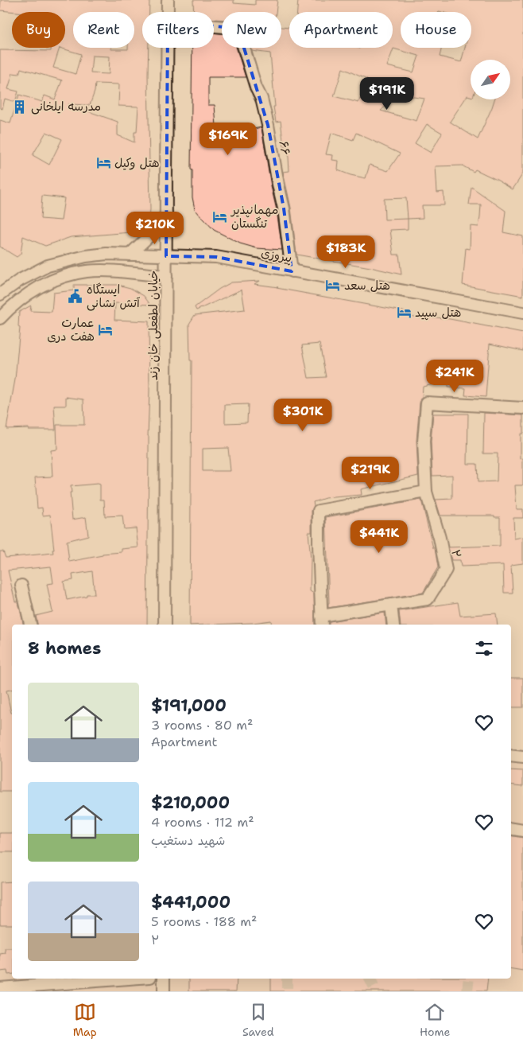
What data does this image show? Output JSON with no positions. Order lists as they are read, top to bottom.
{
  "streets": {
    "street": [
      "۶۶",
      "پیروزی",
      "خیابان لطفعلی خان زند",
      "۲"
    ]
  },
  "crossings": [
    ["۶۶", "پیروزی"],
    ["پیروزی", "خیابان لطفعلی خان زند"]
  ],
  "places": {
    "building": ["مدرسه ایلخانی"],
    "hotel": [
      "هتل وکیل",
      "مهمانپذیر تنگستان",
      "هتل سعد",
      "هتل سپید",
      "عمارت هفت دری"
    ],
    "public building": ["ایستگاه آتش نشانی"]
  },
  "north": "top right",
  "page": {
    "chip": [
      "Buy",
      "Rent",
      "Filters",
      "New",
      "Apartment",
      "House"
    ],
    "price": [
      "$191K",
      "$169K",
      "$210K",
      "$183K",
      "$241K",
      "$301K",
      "$219K",
      "$441K"
    ],
    "heading": "8 homes",
    "list": [
      {
        "name": "$191,000",
        "note": "3 rooms · 80 m² · Apartment"
      },
      {
        "name": "$210,000",
        "note": "4 rooms · 112 m² · شهید دستغیب"
      },
      {
        "name": "$441,000",
        "note": "5 rooms · 188 m² · ۲"
      }
    ],
    "tabs": ["Map", "Saved", "Home"]
  }
}
